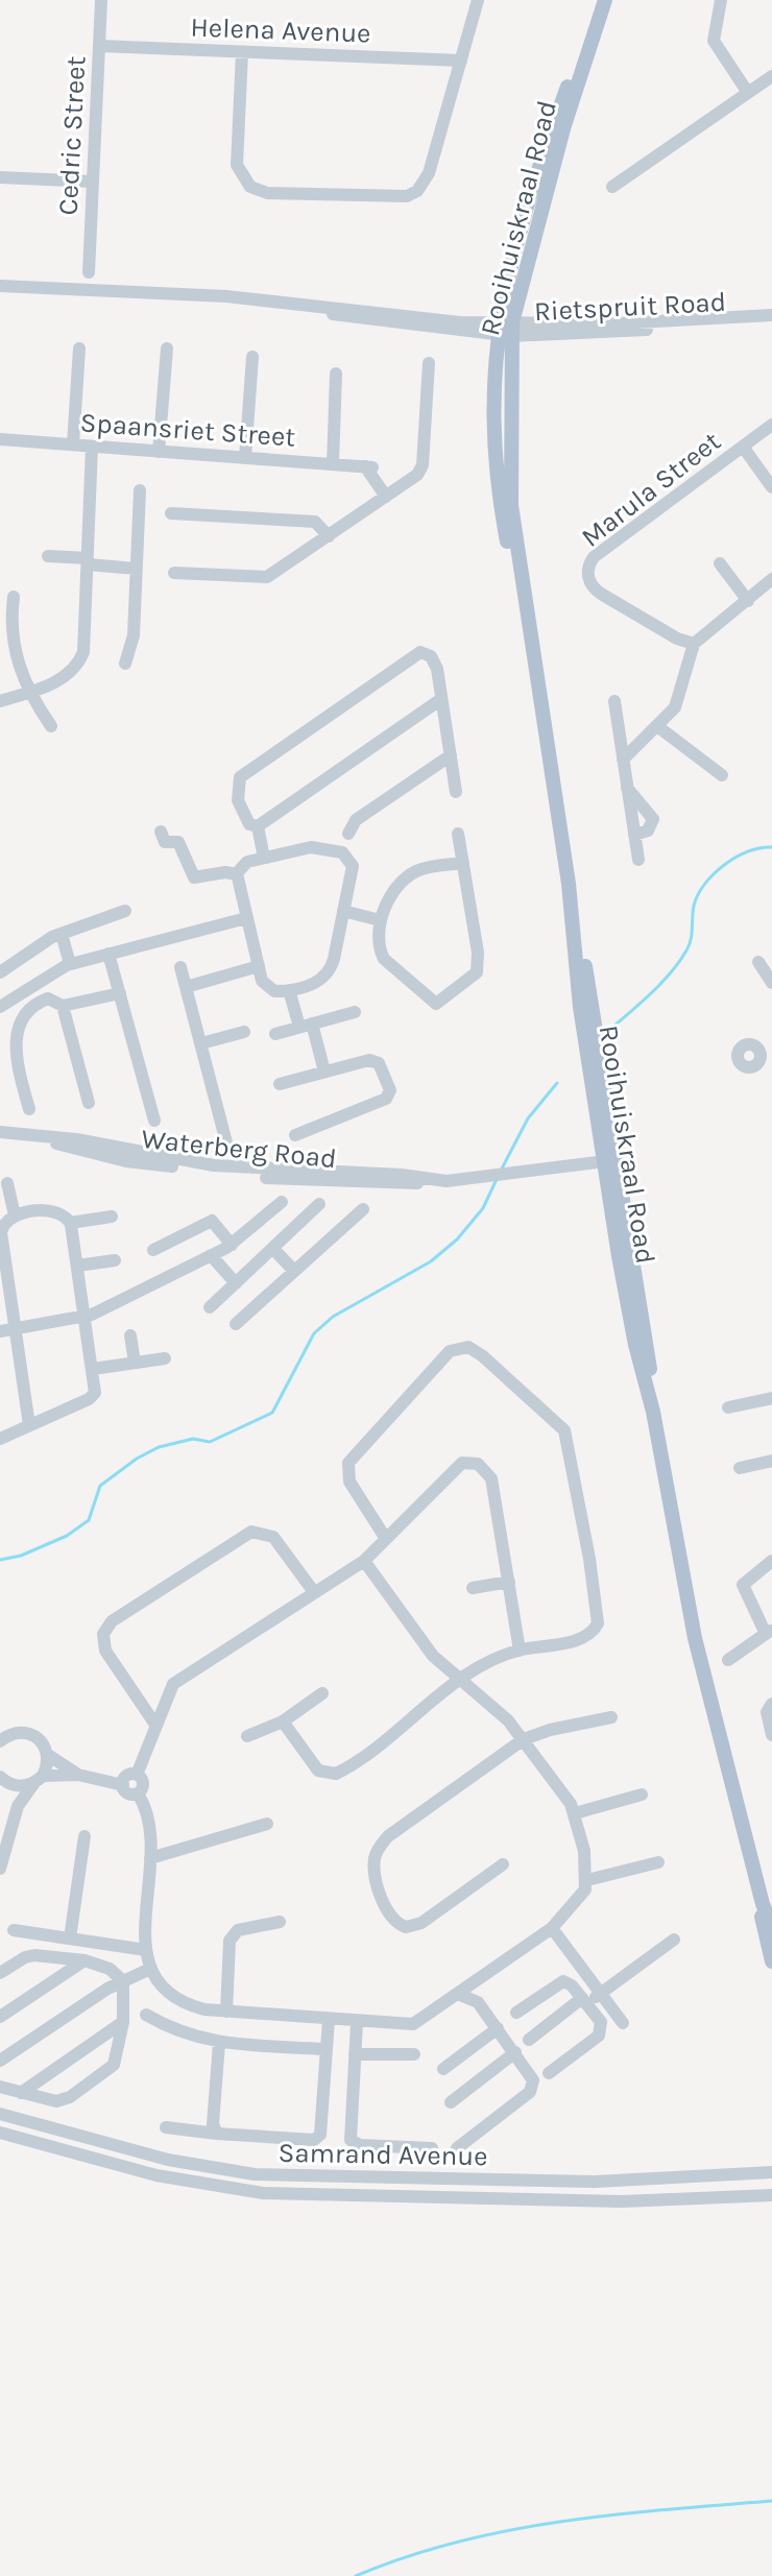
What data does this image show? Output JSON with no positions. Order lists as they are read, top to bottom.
{
  "streets": {
    "main road": ["Rooihuiskraal Road"],
    "street": [
      "Helena Avenue",
      "Cedric Street",
      "Rietspruit Road",
      "Spaansriet Street",
      "Marula Street",
      "Waterberg Road",
      "Samrand Avenue"
    ]
  },
  "crossings": [
    ["Helena Avenue", "Cedric Street"],
    ["Rooihuiskraal Road", "Rietspruit Road"],
    ["Rooihuiskraal Road", "Waterberg Road"]
  ]
}
